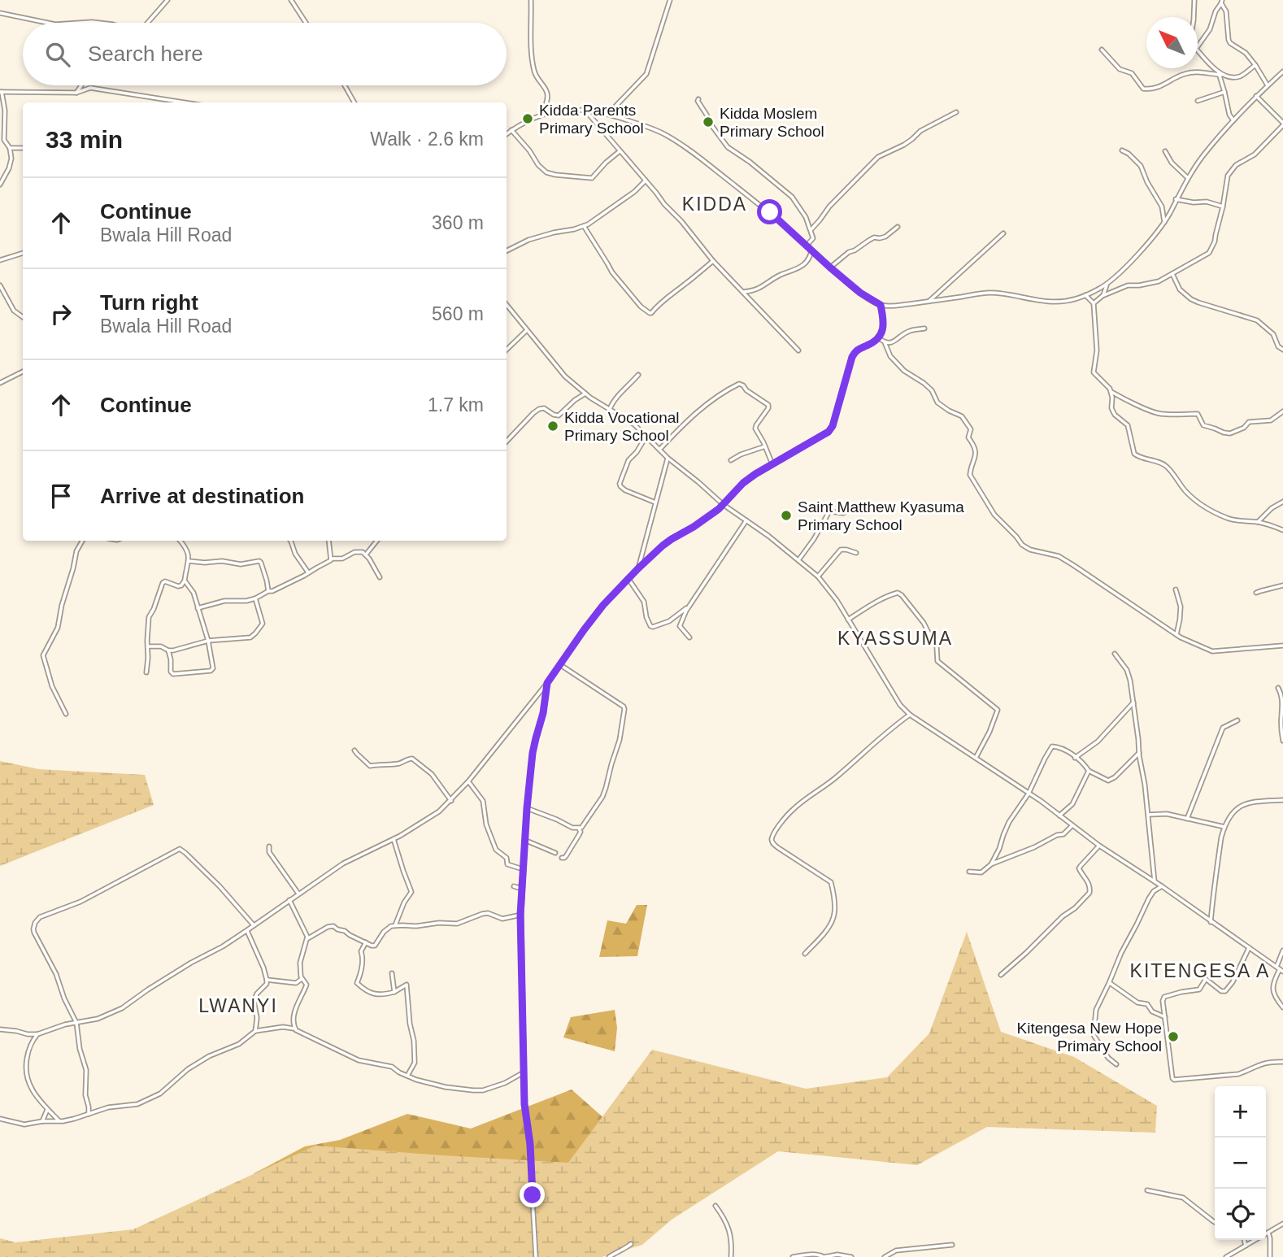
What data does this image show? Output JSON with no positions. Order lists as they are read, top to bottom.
{
  "districts": [
    "KIDDA",
    "KYASSUMA",
    "KITENGESA A",
    "LWANYI"
  ],
  "places": [
    "Kidda Parents Primary School",
    "Kidda Moslem Primary School",
    "Kidda Vocational Primary School",
    "Saint Matthew Kyasuma Primary School",
    "Kitengesa New Hope Primary School"
  ],
  "north": "top left",
  "page": {
    "search": "Search here",
    "heading": ["33 min", "Walk · 2.6 km"],
    "list": [
      ["Continue", "Bwala Hill Road", "360 m"],
      ["Turn right", "Bwala Hill Road", "560 m"],
      ["Continue", "1.7 km"],
      "Arrive at destination"
    ],
    "map_buttons": ["+", "−"]
  }
}
